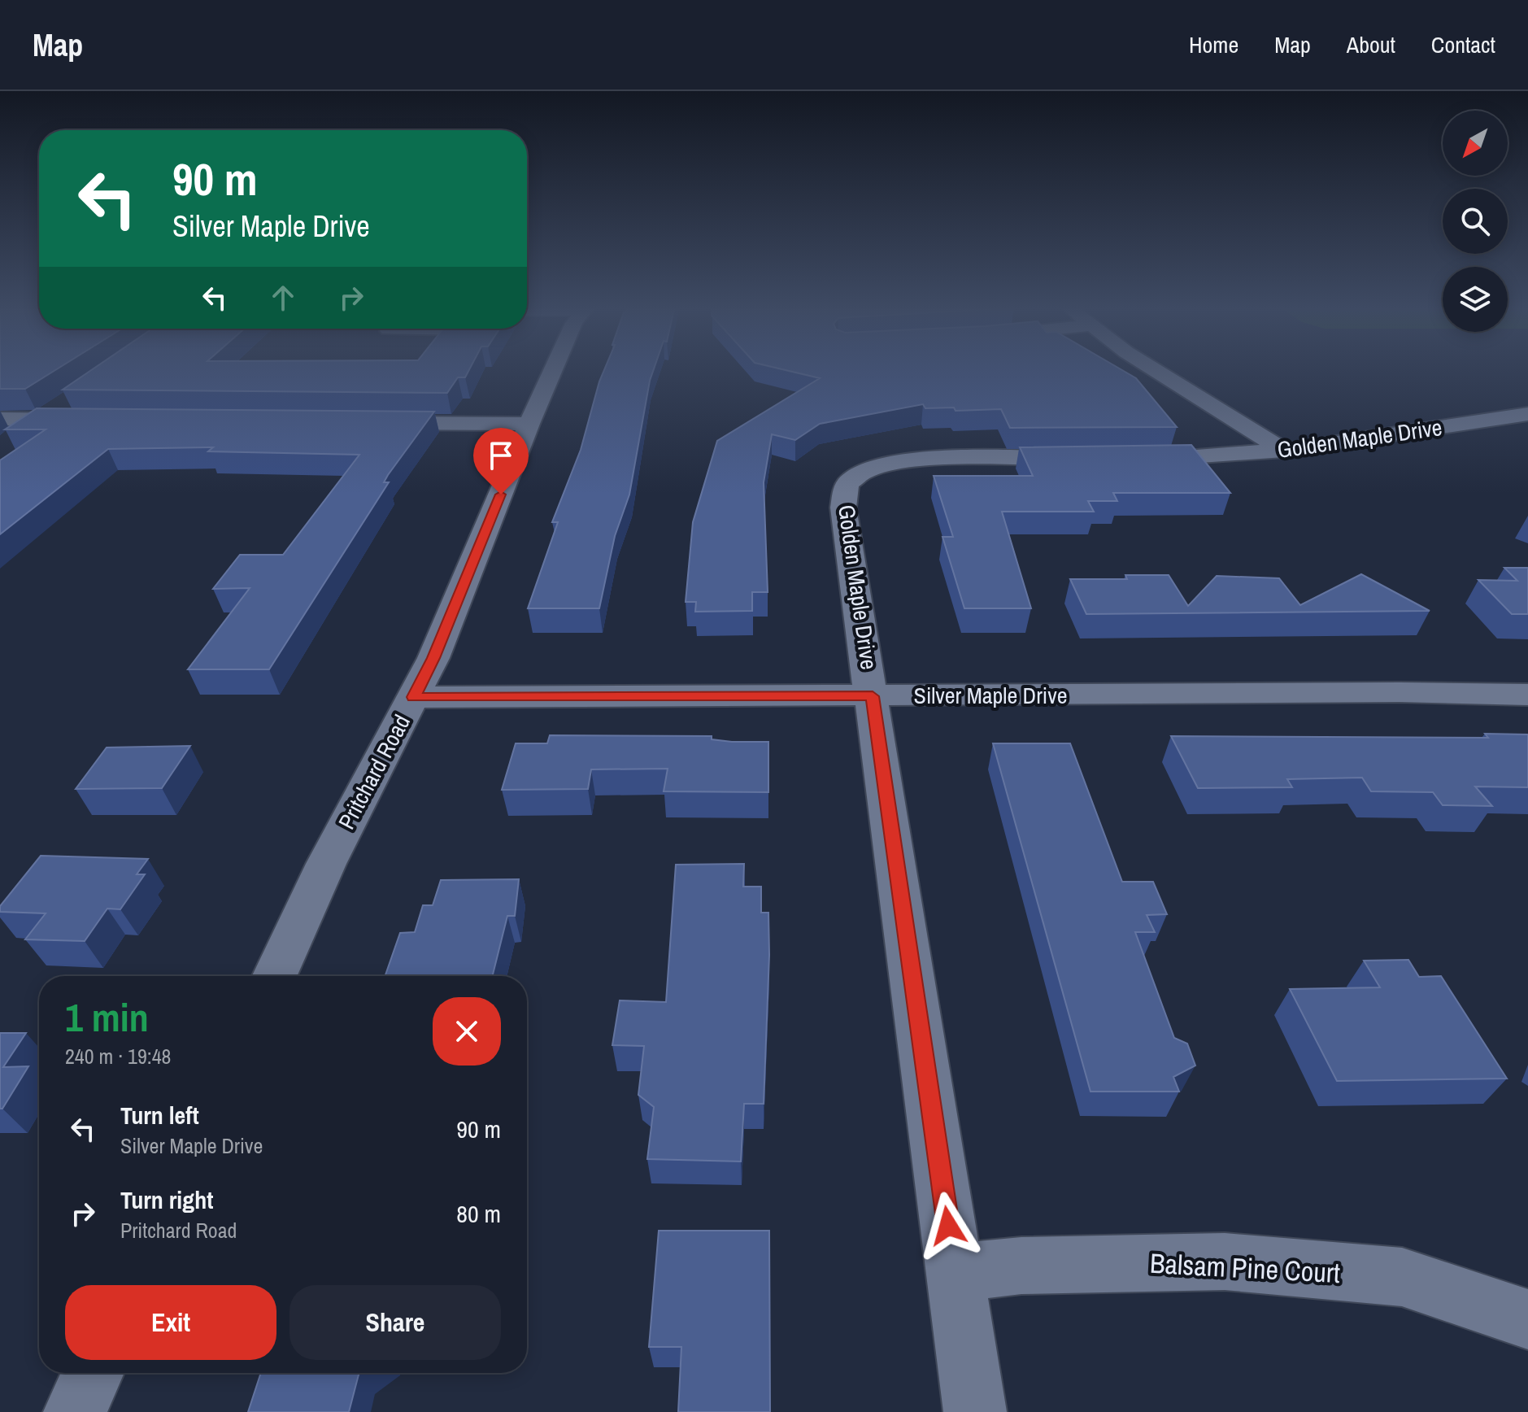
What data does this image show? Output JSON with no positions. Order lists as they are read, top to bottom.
{
  "streets": {
    "street": [
      "Golden Maple Drive",
      "Silver Maple Drive",
      "Pritchard Road",
      "Balsam Pine Court"
    ]
  },
  "crossings": [
    ["Golden Maple Drive", "Silver Maple Drive"],
    ["Golden Maple Drive", "Balsam Pine Court"],
    ["Silver Maple Drive", "Pritchard Road"]
  ],
  "north": "bottom left",
  "page": {
    "header": "Map",
    "nav": [
      "Home",
      "Map",
      "About",
      "Contact"
    ],
    "turn": ["90 m", "Silver Maple Drive"],
    "heading": ["1 min", "240 m · 19:48"],
    "list": [
      {
        "name": "Turn left",
        "note": "Silver Maple Drive",
        "value": "90 m"
      },
      {
        "name": "Turn right",
        "note": "Pritchard Road",
        "value": "80 m"
      }
    ],
    "buttons": ["Exit", "Share"]
  }
}
